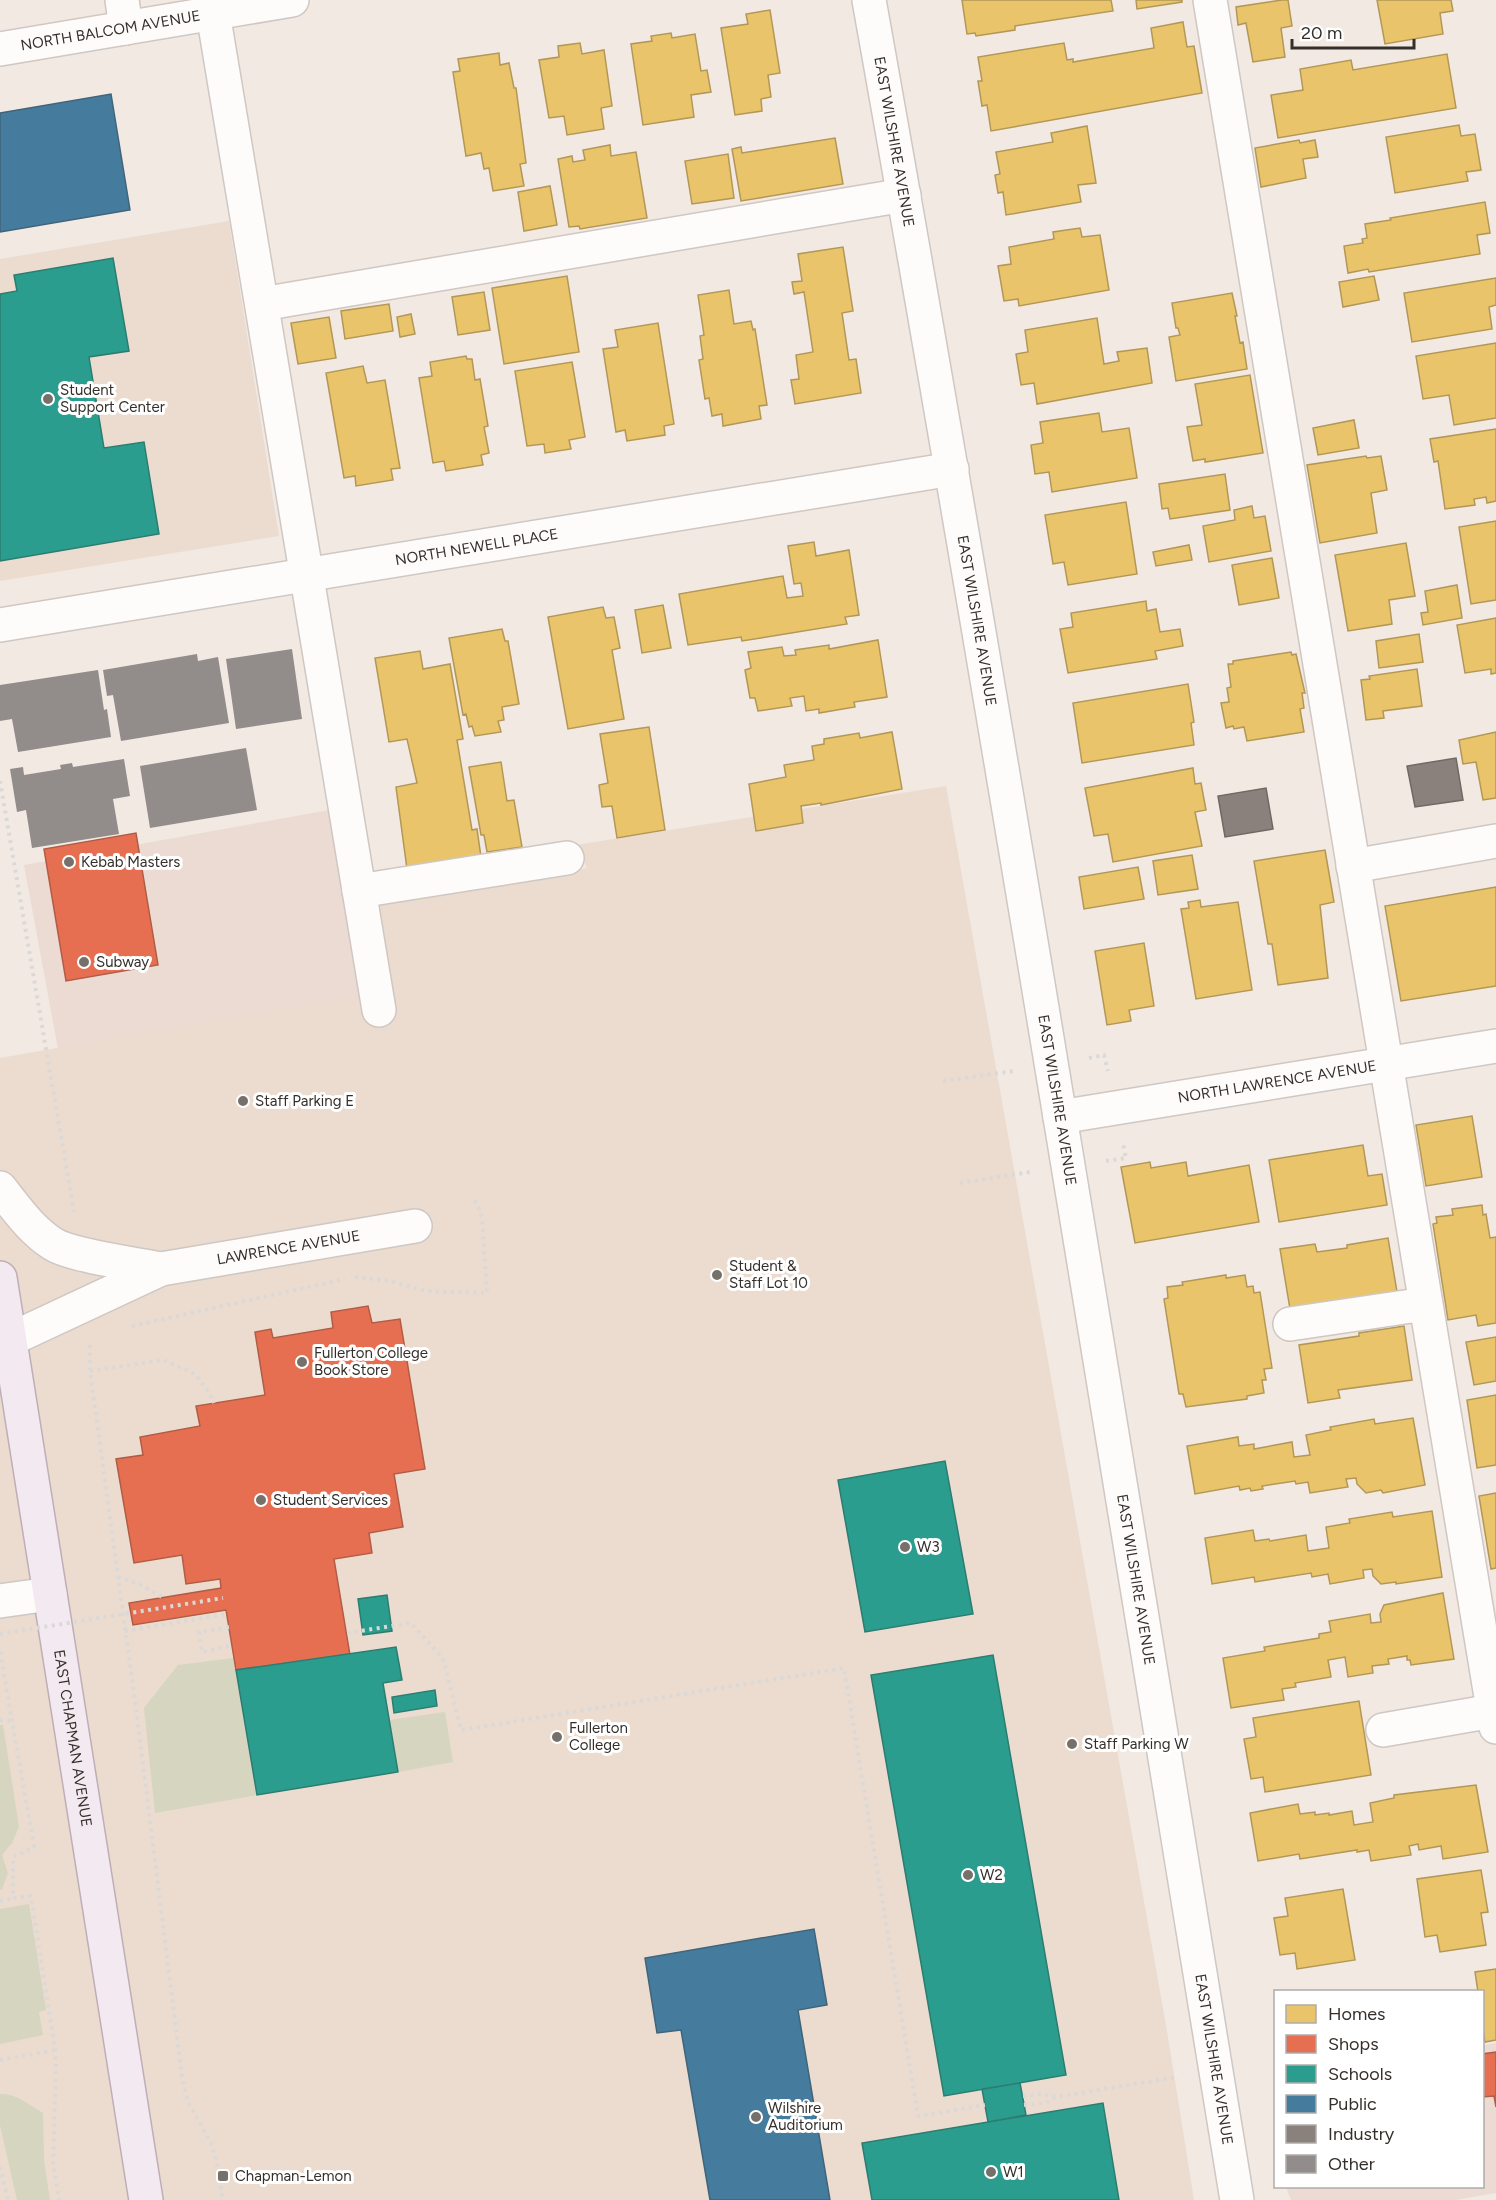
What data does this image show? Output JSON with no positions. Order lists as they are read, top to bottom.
{
  "streets": {
    "main road": ["EAST CHAPMAN AVENUE"],
    "street": [
      "NORTH BALCOM AVENUE",
      "EAST WILSHIRE AVENUE",
      "NORTH NEWELL PLACE",
      "NORTH LAWRENCE AVENUE",
      "LAWRENCE AVENUE"
    ]
  },
  "crossings": [
    ["EAST WILSHIRE AVENUE", "NORTH NEWELL PLACE"],
    ["EAST WILSHIRE AVENUE", "NORTH LAWRENCE AVENUE"],
    ["LAWRENCE AVENUE", "EAST CHAPMAN AVENUE"]
  ],
  "places": {
    "other": [
      "Student Support Center",
      "Kebab Masters",
      "Subway",
      "Staff Parking E",
      "Student & Staff Lot 10",
      "Fullerton College Book Store",
      "Student Services",
      "W3",
      "Fullerton College",
      "Staff Parking W",
      "W2",
      "Wilshire Auditorium",
      "W1"
    ],
    "transit": ["Chapman-Lemon"]
  },
  "legend": [
    "Homes",
    "Shops",
    "Schools",
    "Public",
    "Industry",
    "Other"
  ],
  "scale_bar": "20 m"
}
